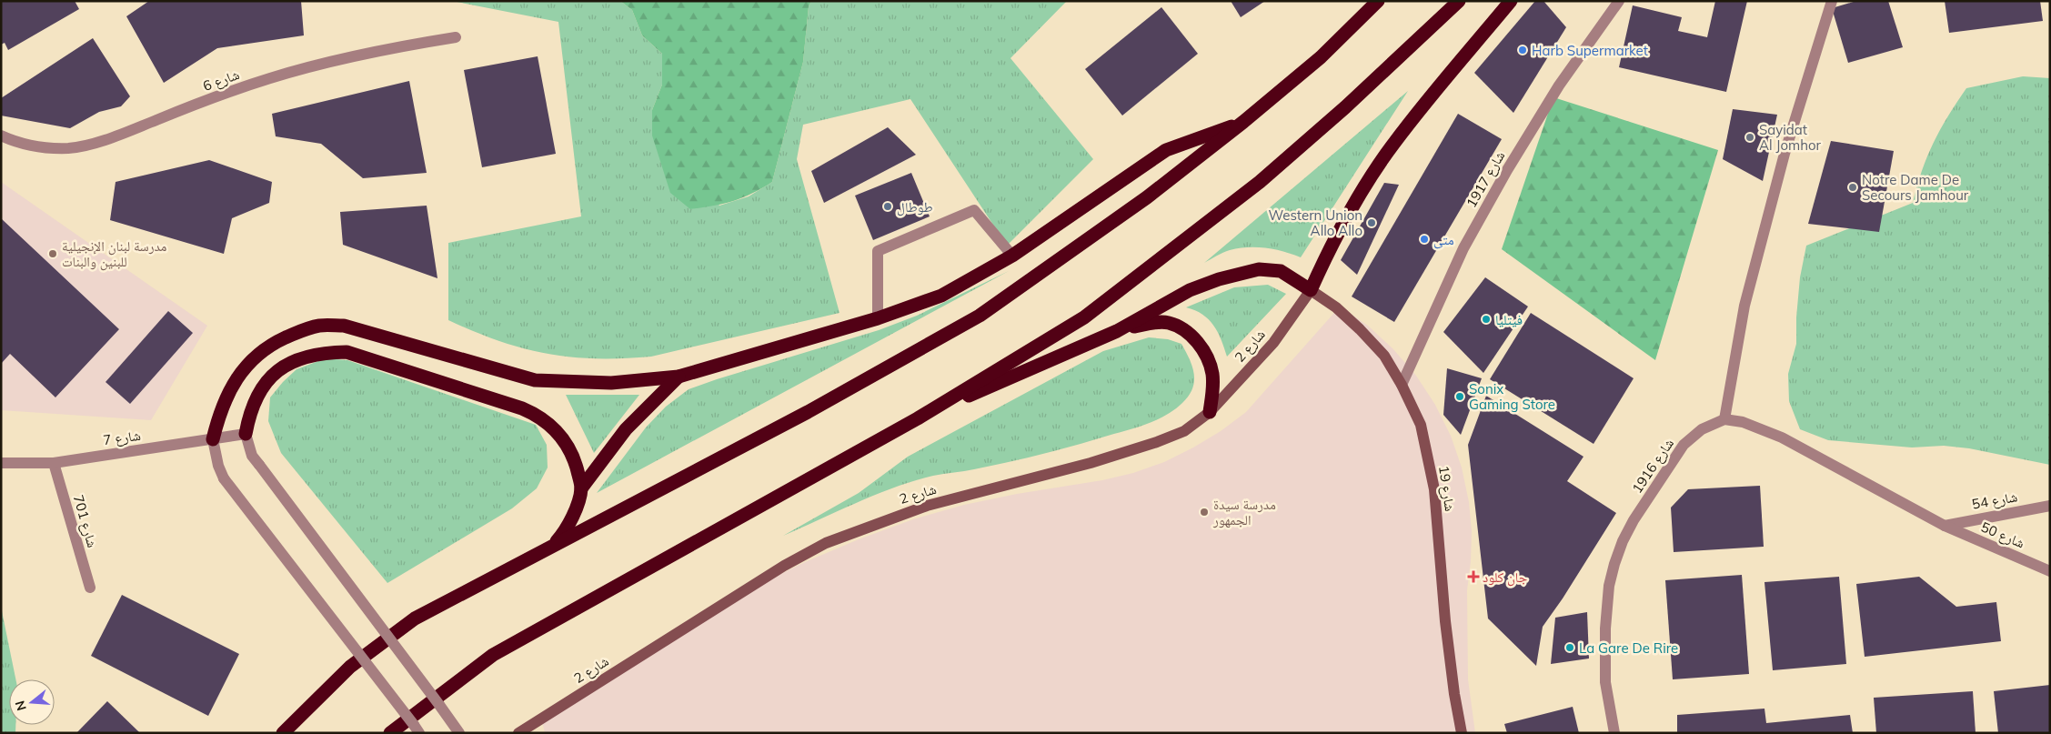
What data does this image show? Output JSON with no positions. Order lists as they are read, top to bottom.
{
  "streets": {
    "street": [
      "شارع 6",
      "شارع 1917",
      "شارع 2",
      "شارع 7",
      "شارع 1916",
      "شارع 19",
      "شارع 54",
      "شارع 701",
      "شارع 50"
    ]
  },
  "crossings": [
    ["شارع 1917", "شارع 19"],
    ["شارع 2", "شارع 19"],
    ["شارع 7", "شارع 701"],
    ["شارع 54", "شارع 50"]
  ],
  "places": {
    "other": [
      "Harb Supermarket",
      "Sayidat Al Jomhor",
      "Notre Dame De Secours Jamhour",
      "طوطال",
      "Western Union Allo Allo",
      "متى",
      "مدرسة لبنان الإنجيلية للبنين والبنات",
      "فيتليا",
      "Sonix Gaming Store",
      "مدرسة سيدة الجمهور",
      "La Gare De Rire"
    ],
    "health": ["جان كلود"]
  },
  "north": "left"
}
